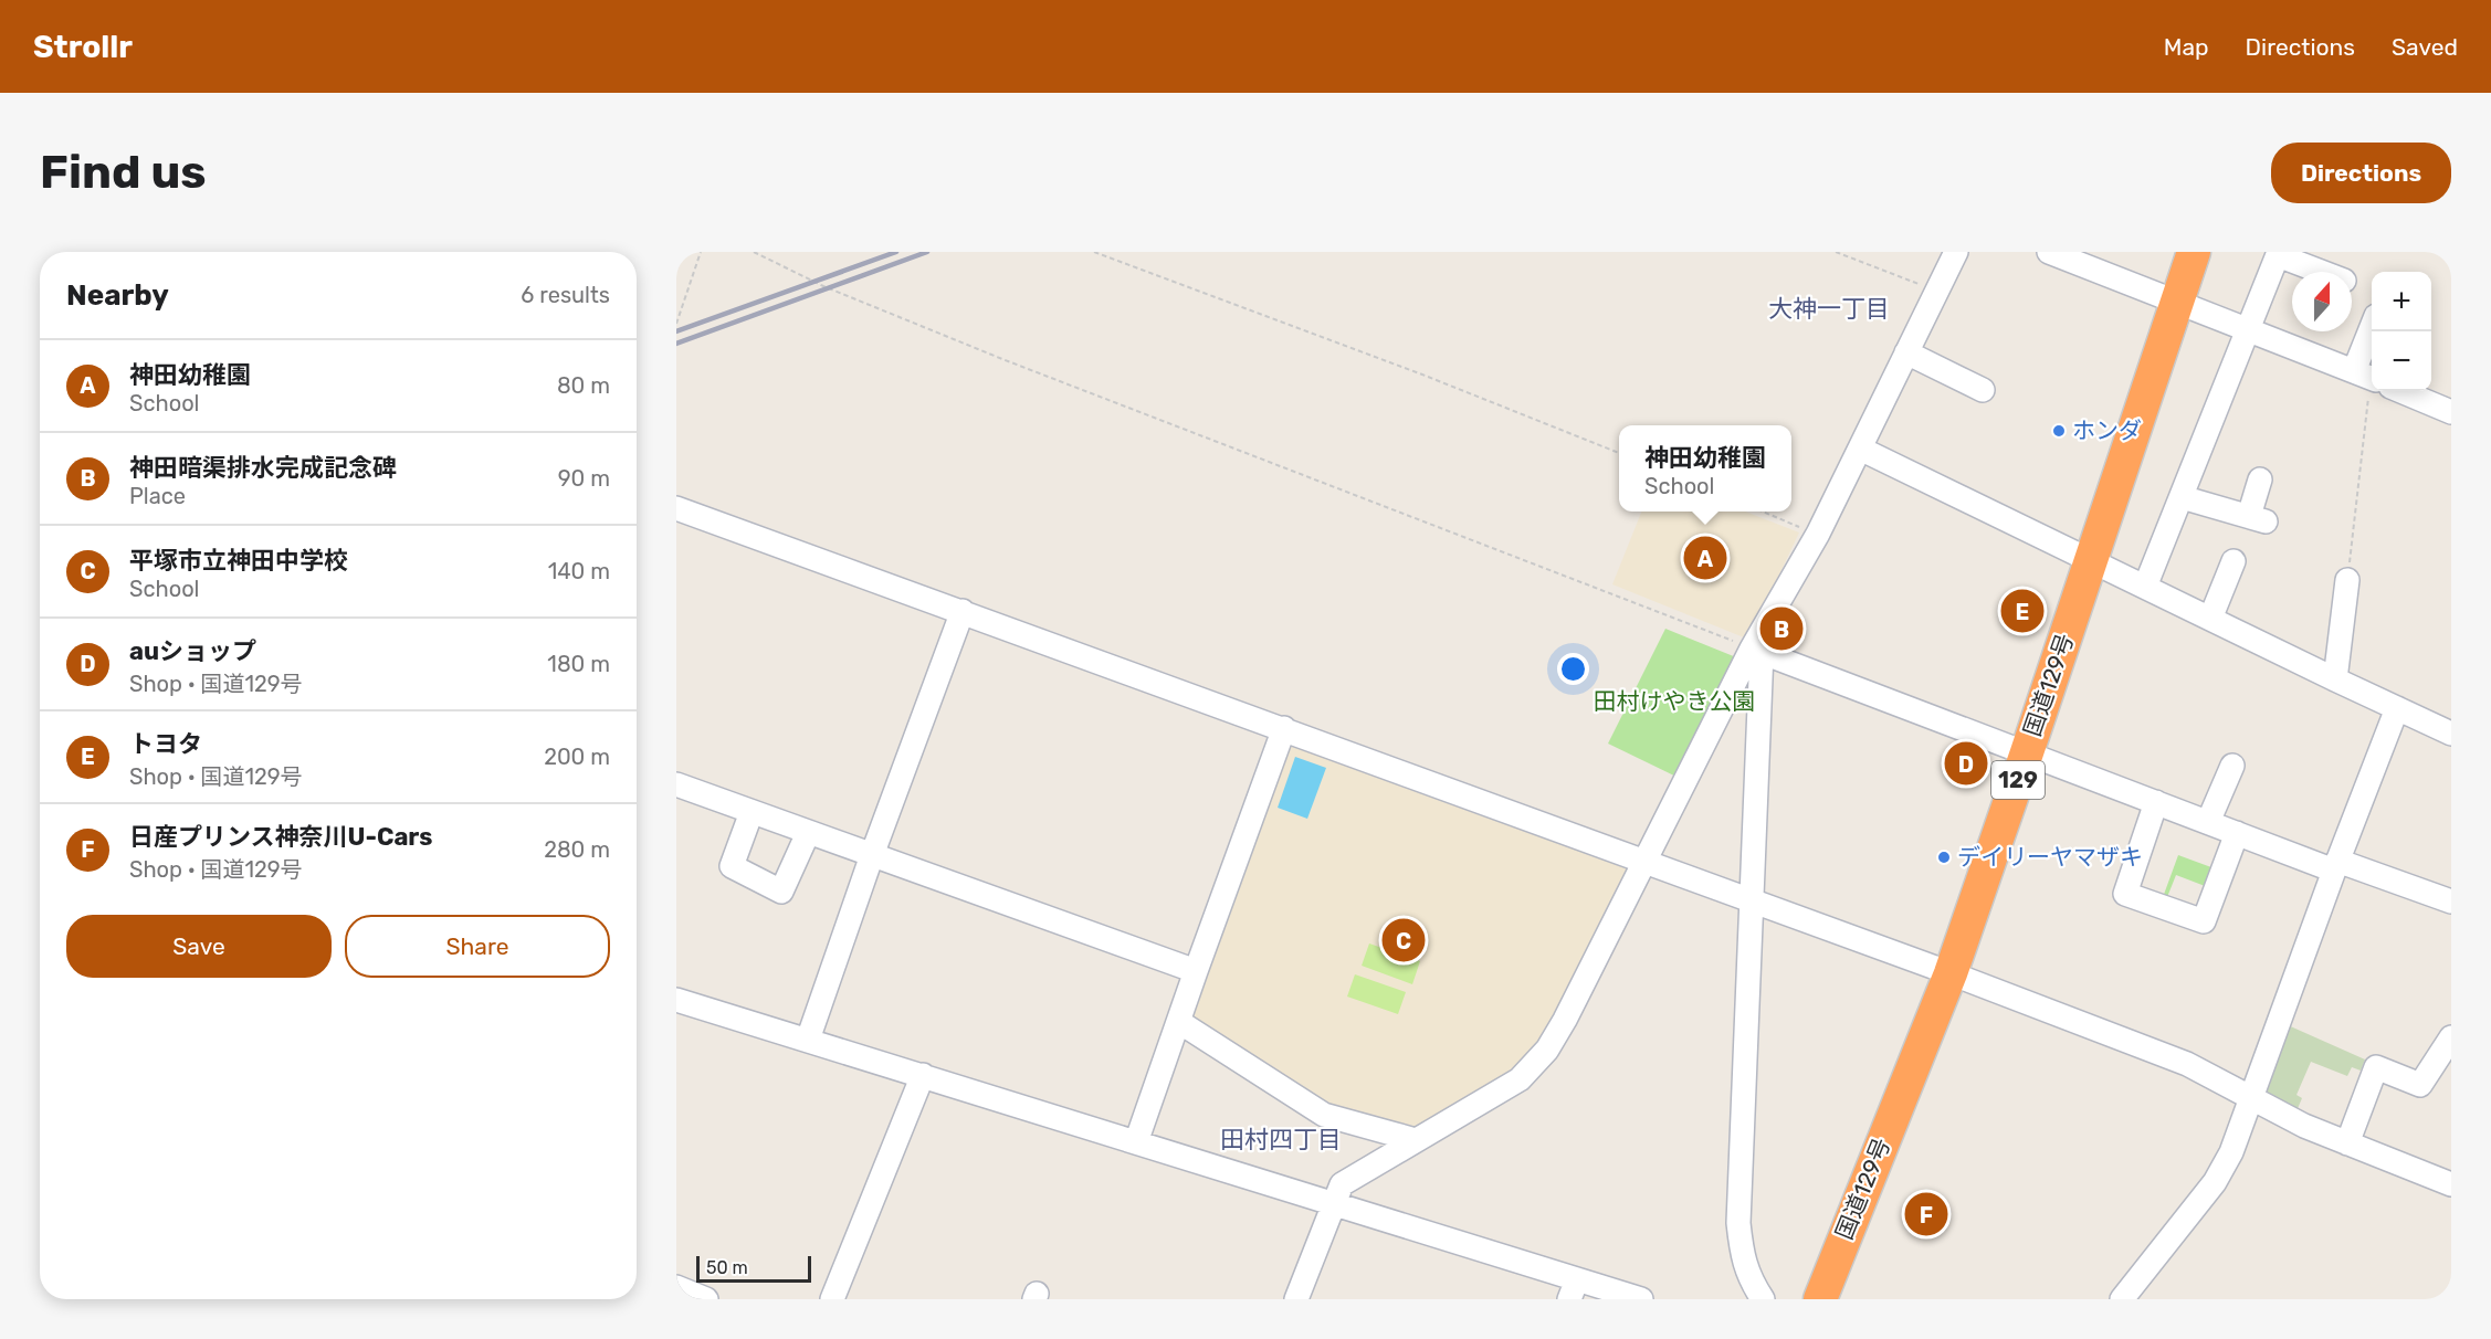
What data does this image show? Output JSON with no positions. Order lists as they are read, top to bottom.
{
  "streets": {
    "highway": ["国道129号", "129"]
  },
  "districts": ["大神一丁目", "田村四丁目"],
  "parks": ["田村けやき公園"],
  "places": ["ホンダ", "デイリーヤマザキ"],
  "scale_bar": "50 m",
  "north": "top",
  "page": {
    "header": "Strollr",
    "nav": ["Map", "Directions", "Saved"],
    "buttons": [
      "Directions",
      ["Save", "Share"]
    ],
    "title": "Find us",
    "heading": ["Nearby", "6 results"],
    "map_buttons": ["+", "−"],
    "list": [
      {
        "mark": "A",
        "name": "神田幼稚園",
        "note": "School",
        "value": "80 m"
      },
      {
        "mark": "B",
        "name": "神田暗渠排水完成記念碑",
        "note": "Place",
        "value": "90 m"
      },
      {
        "mark": "C",
        "name": "平塚市立神田中学校",
        "note": "School",
        "value": "140 m"
      },
      {
        "mark": "D",
        "name": "auショップ",
        "note": "Shop · 国道129号",
        "value": "180 m"
      },
      {
        "mark": "E",
        "name": "トヨタ",
        "note": "Shop · 国道129号",
        "value": "200 m"
      },
      {
        "mark": "F",
        "name": "日産プリンス神奈川U-Cars",
        "note": "Shop · 国道129号",
        "value": "280 m"
      }
    ],
    "popup": ["神田幼稚園", "School"],
    "pins": [
      "A",
      "E",
      "B",
      "D",
      "C",
      "F"
    ],
    "scale": "50 m"
  }
}
